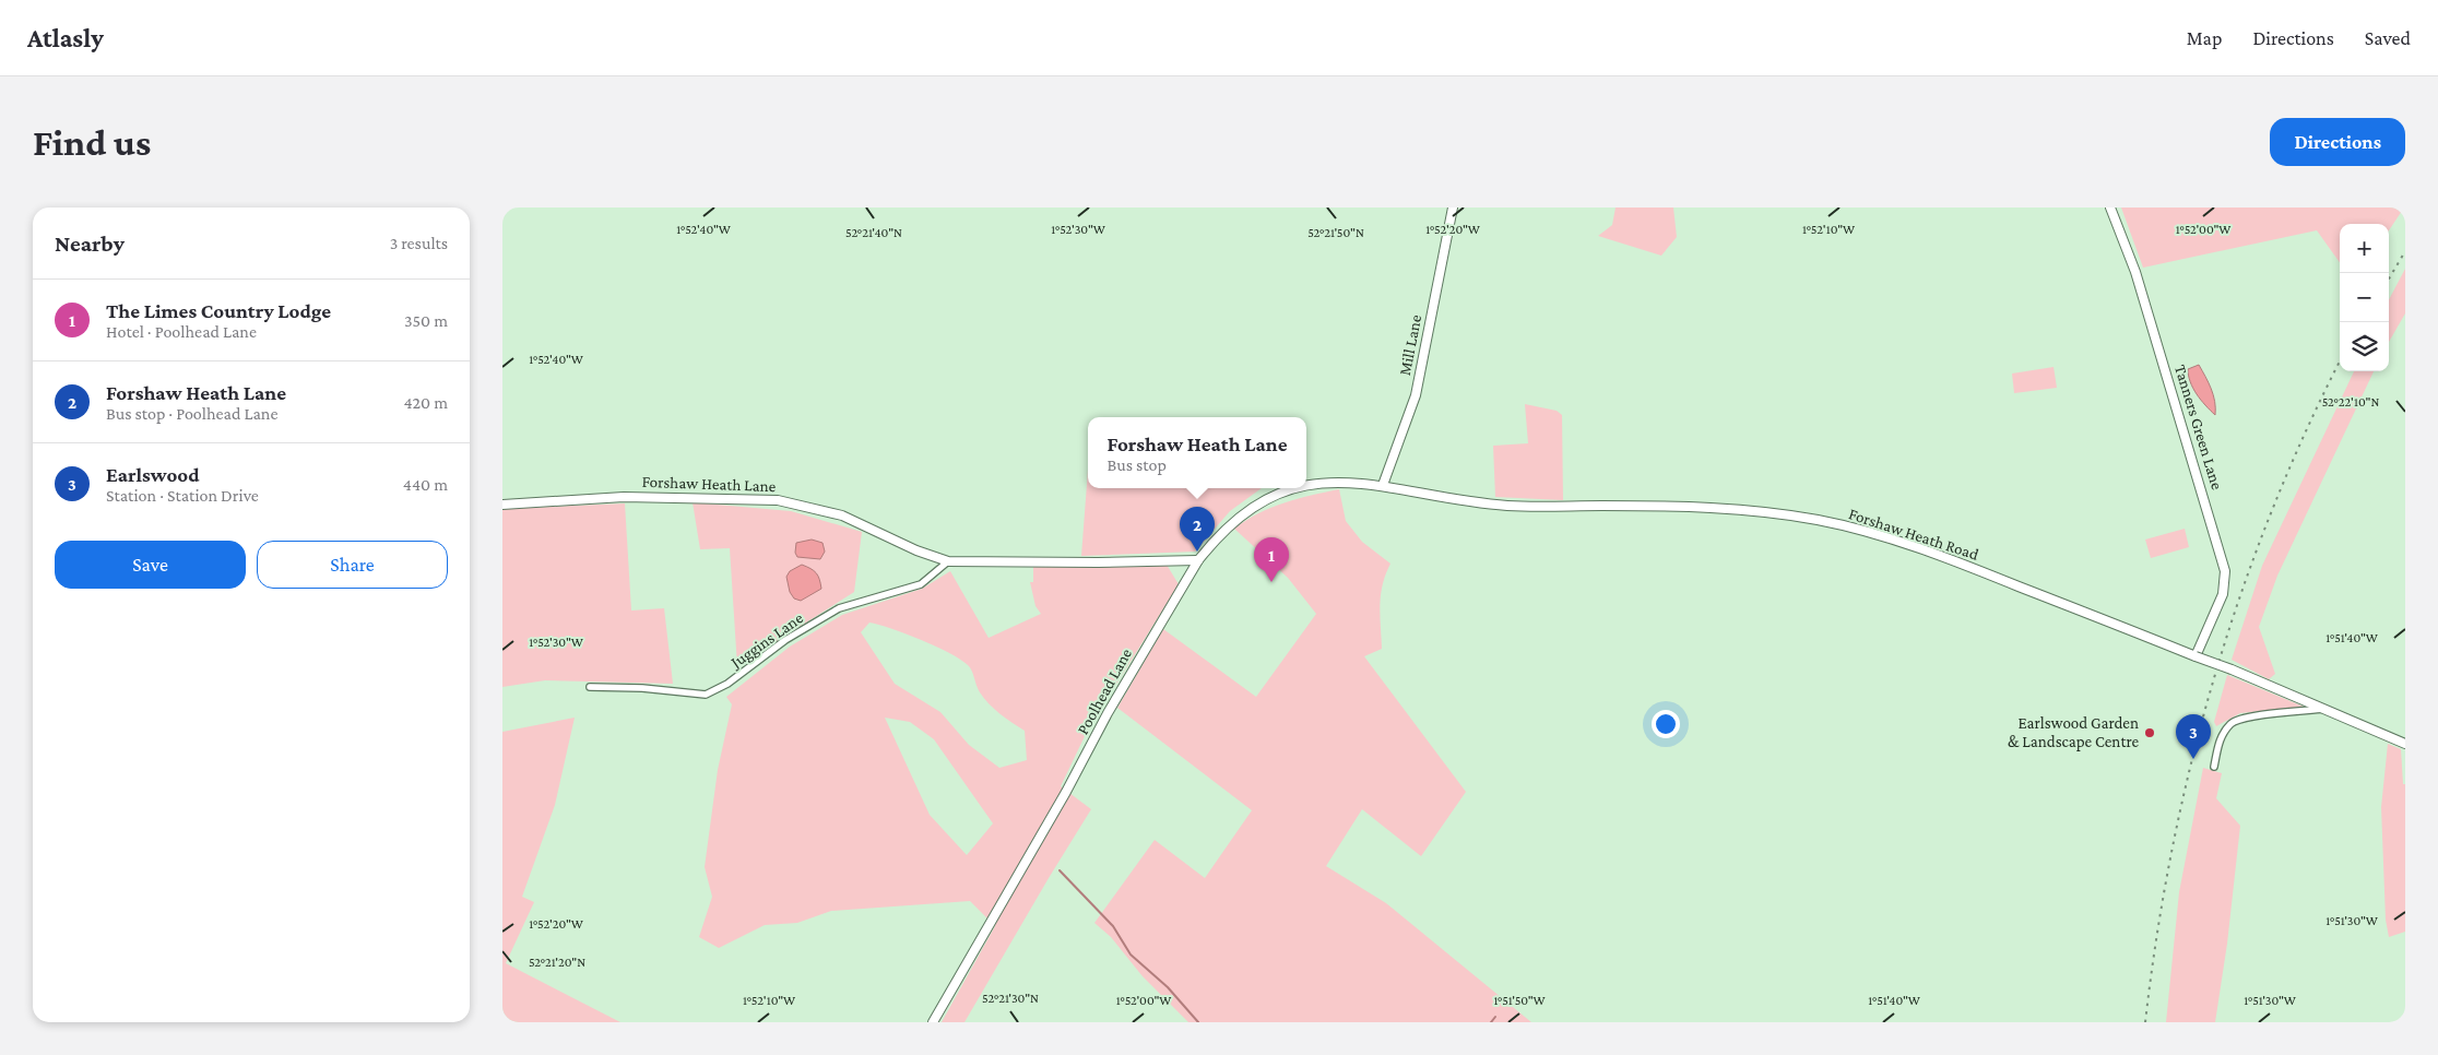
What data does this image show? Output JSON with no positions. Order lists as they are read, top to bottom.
{
  "streets": {
    "street": [
      "Mill Lane",
      "Tanners Green Lane",
      "Forshaw Heath Lane",
      "Forshaw Heath Road",
      "Juggins Lane",
      "Poolhead Lane"
    ]
  },
  "crossings": [
    ["Mill Lane", "Forshaw Heath Road"],
    ["Mill Lane", "Poolhead Lane"],
    ["Tanners Green Lane", "Forshaw Heath Road"],
    ["Forshaw Heath Lane", "Juggins Lane"],
    ["Forshaw Heath Lane", "Poolhead Lane"],
    ["Forshaw Heath Road", "Poolhead Lane"]
  ],
  "places": ["Earlswood Garden & Landscape Centre"],
  "page": {
    "header": "Atlasly",
    "nav": ["Map", "Directions", "Saved"],
    "buttons": [
      "Directions",
      ["Save", "Share"]
    ],
    "title": "Find us",
    "heading": ["Nearby", "3 results"],
    "map_buttons": ["+", "−"],
    "list": [
      {
        "mark": "1",
        "name": "The Limes Country Lodge",
        "note": "Hotel · Poolhead Lane",
        "value": "350 m"
      },
      {
        "mark": "2",
        "name": "Forshaw Heath Lane",
        "note": "Bus stop · Poolhead Lane",
        "value": "420 m"
      },
      {
        "mark": "3",
        "name": "Earlswood",
        "note": "Station · Station Drive",
        "value": "440 m"
      }
    ],
    "popup": ["Forshaw Heath Lane", "Bus stop"],
    "pins": ["2", "1", "3"]
  },
  "coordinates": [
    "1°52'40\"W",
    "1°52'30\"W",
    "1°52'20\"W",
    "1°52'00\"W",
    "1°52'10\"W",
    "52°21'40\"N",
    "52°21'50\"N",
    "52°22'10\"N",
    "1°51'40\"W",
    "1°51'30\"W",
    "52°21'20\"N",
    "52°21'30\"N",
    "1°51'50\"W"
  ]
}
